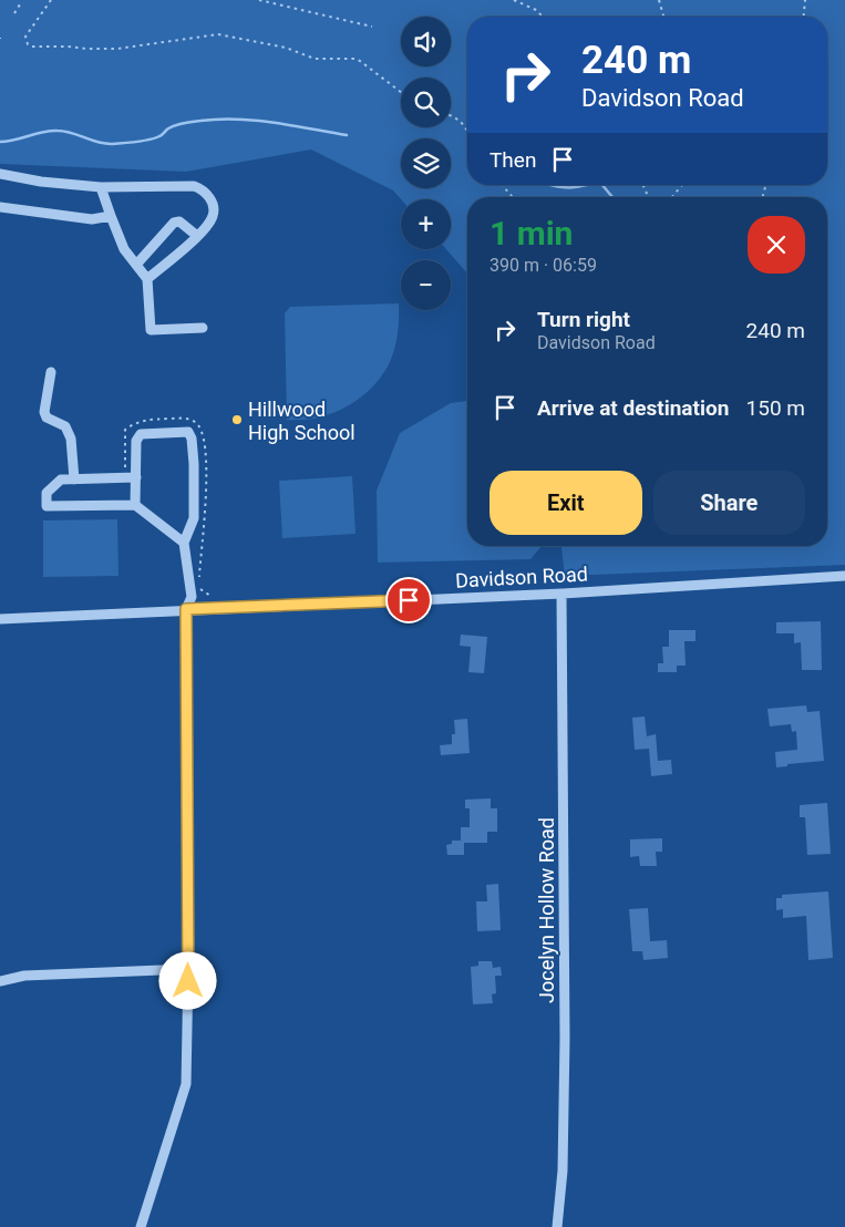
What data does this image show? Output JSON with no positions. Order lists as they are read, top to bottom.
{
  "streets": {
    "street": ["Davidson Road", "Jocelyn Hollow Road"]
  },
  "crossings": [
    ["Davidson Road", "Jocelyn Hollow Road"]
  ],
  "places": ["Hillwood High School"],
  "page": {
    "map_buttons": ["+", "−"],
    "turn": ["240 m", "Davidson Road"],
    "then": "Then",
    "heading": ["1 min", "390 m · 06:59"],
    "list": [
      {
        "name": "Turn right",
        "note": "Davidson Road",
        "value": "240 m"
      },
      {
        "name": "Arrive at destination",
        "value": "150 m"
      }
    ],
    "buttons": ["Exit", "Share"]
  }
}
